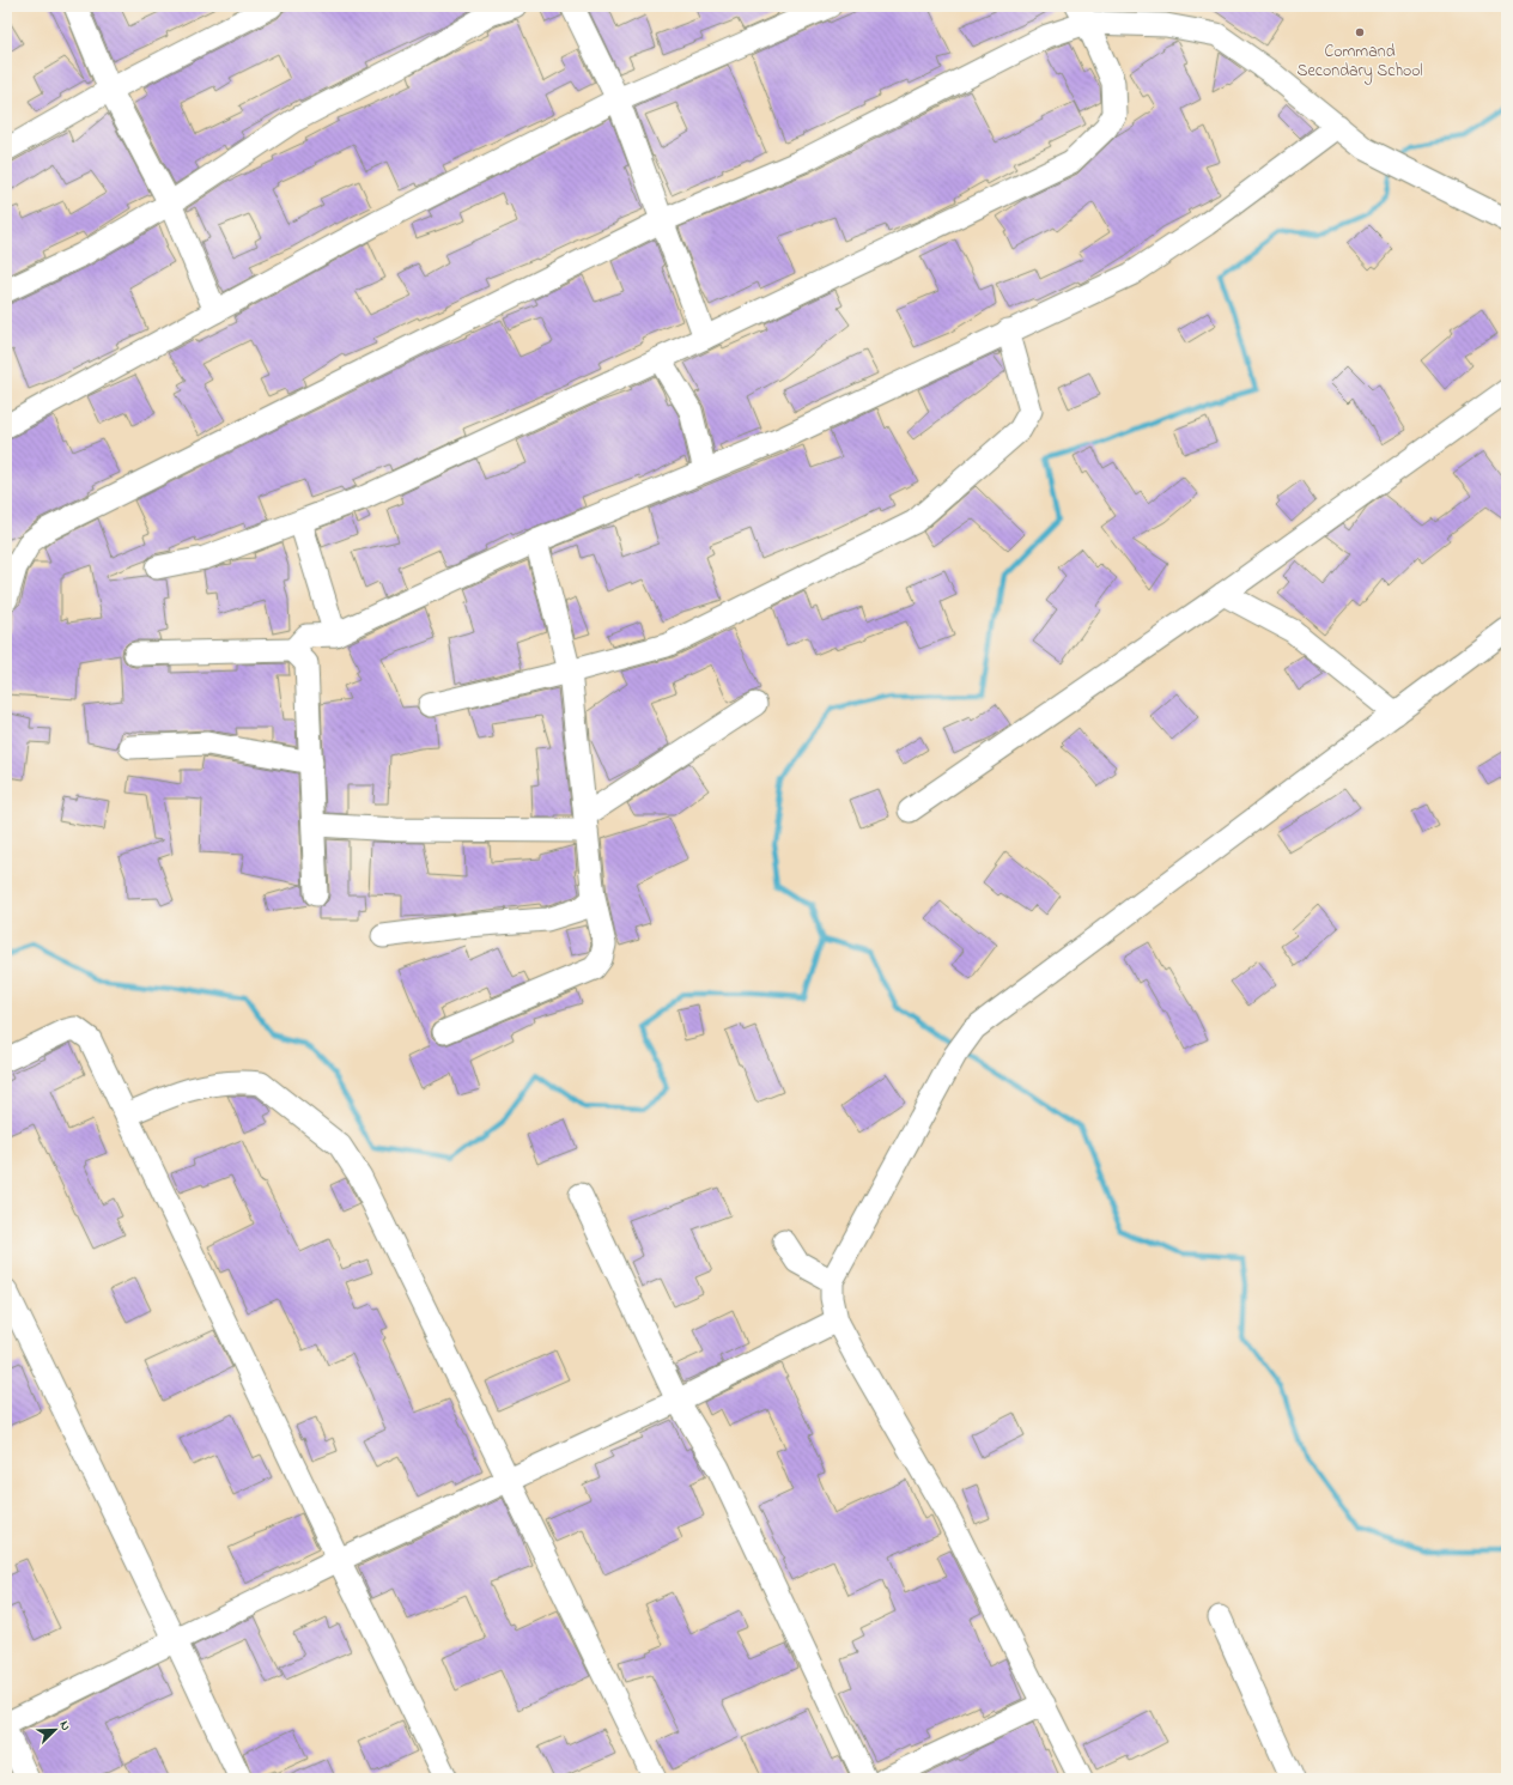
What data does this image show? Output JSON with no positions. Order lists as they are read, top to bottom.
{
  "places": ["Command Secondary School"],
  "north": "top right"
}
